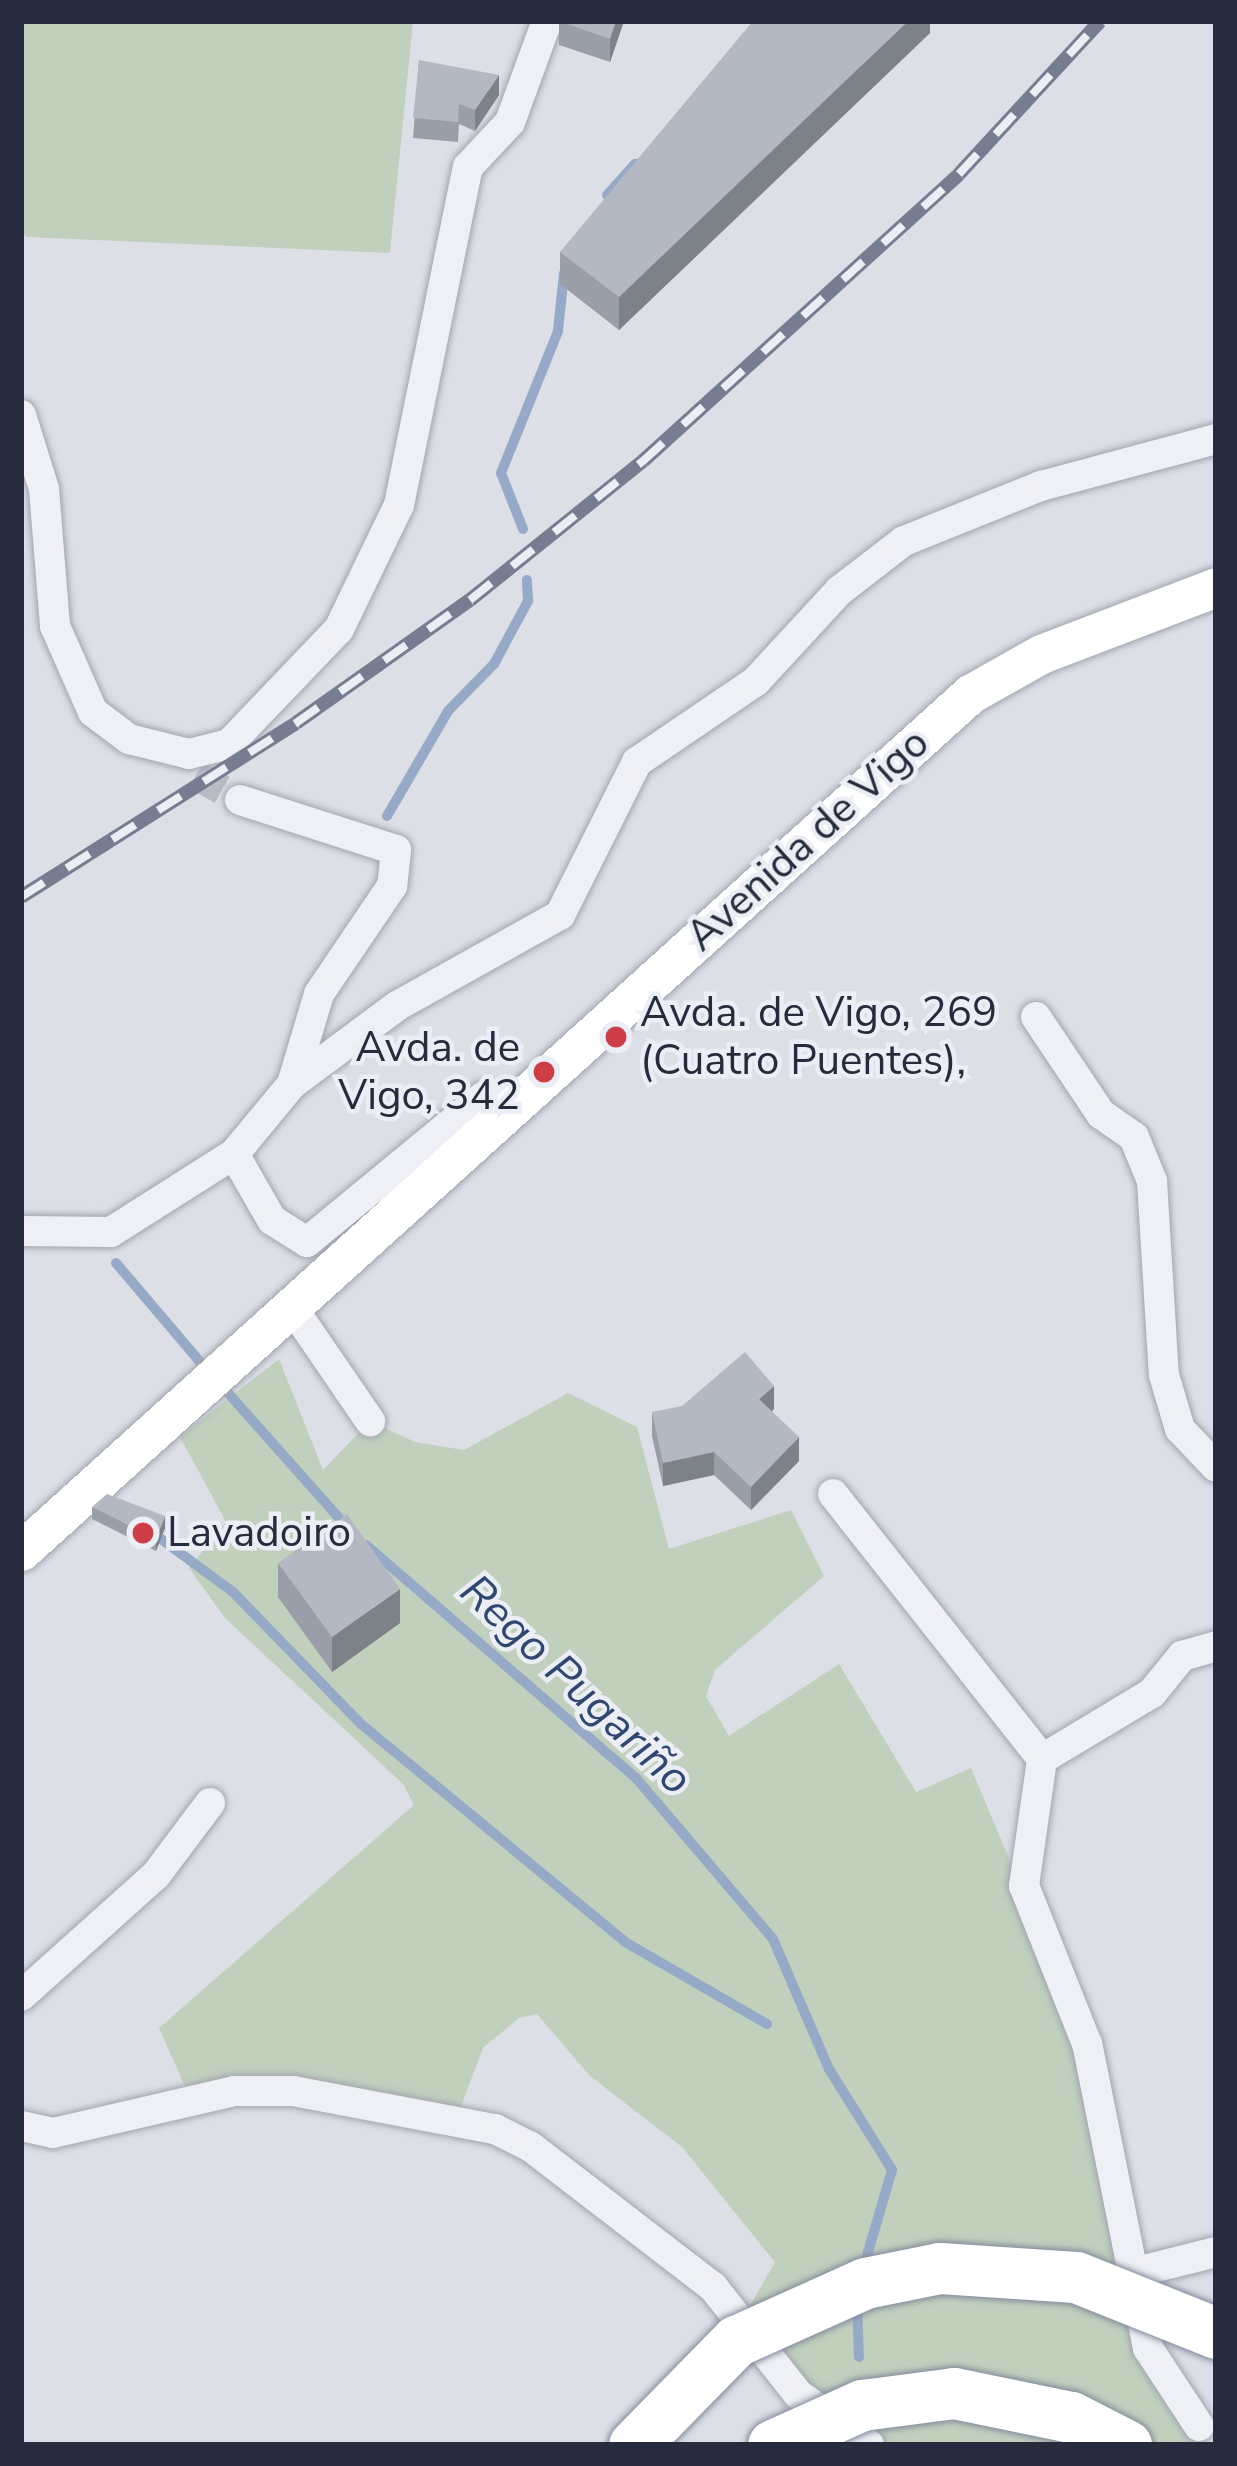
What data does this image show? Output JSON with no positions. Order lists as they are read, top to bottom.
{
  "streets": {
    "main road": ["Avenida de Vigo"]
  },
  "water": ["Rego Pugariño"],
  "places": ["Avda. de Vigo, 269 (Cuatro Puentes),", "Avda. de Vigo, 342", "Lavadoiro"]
}
